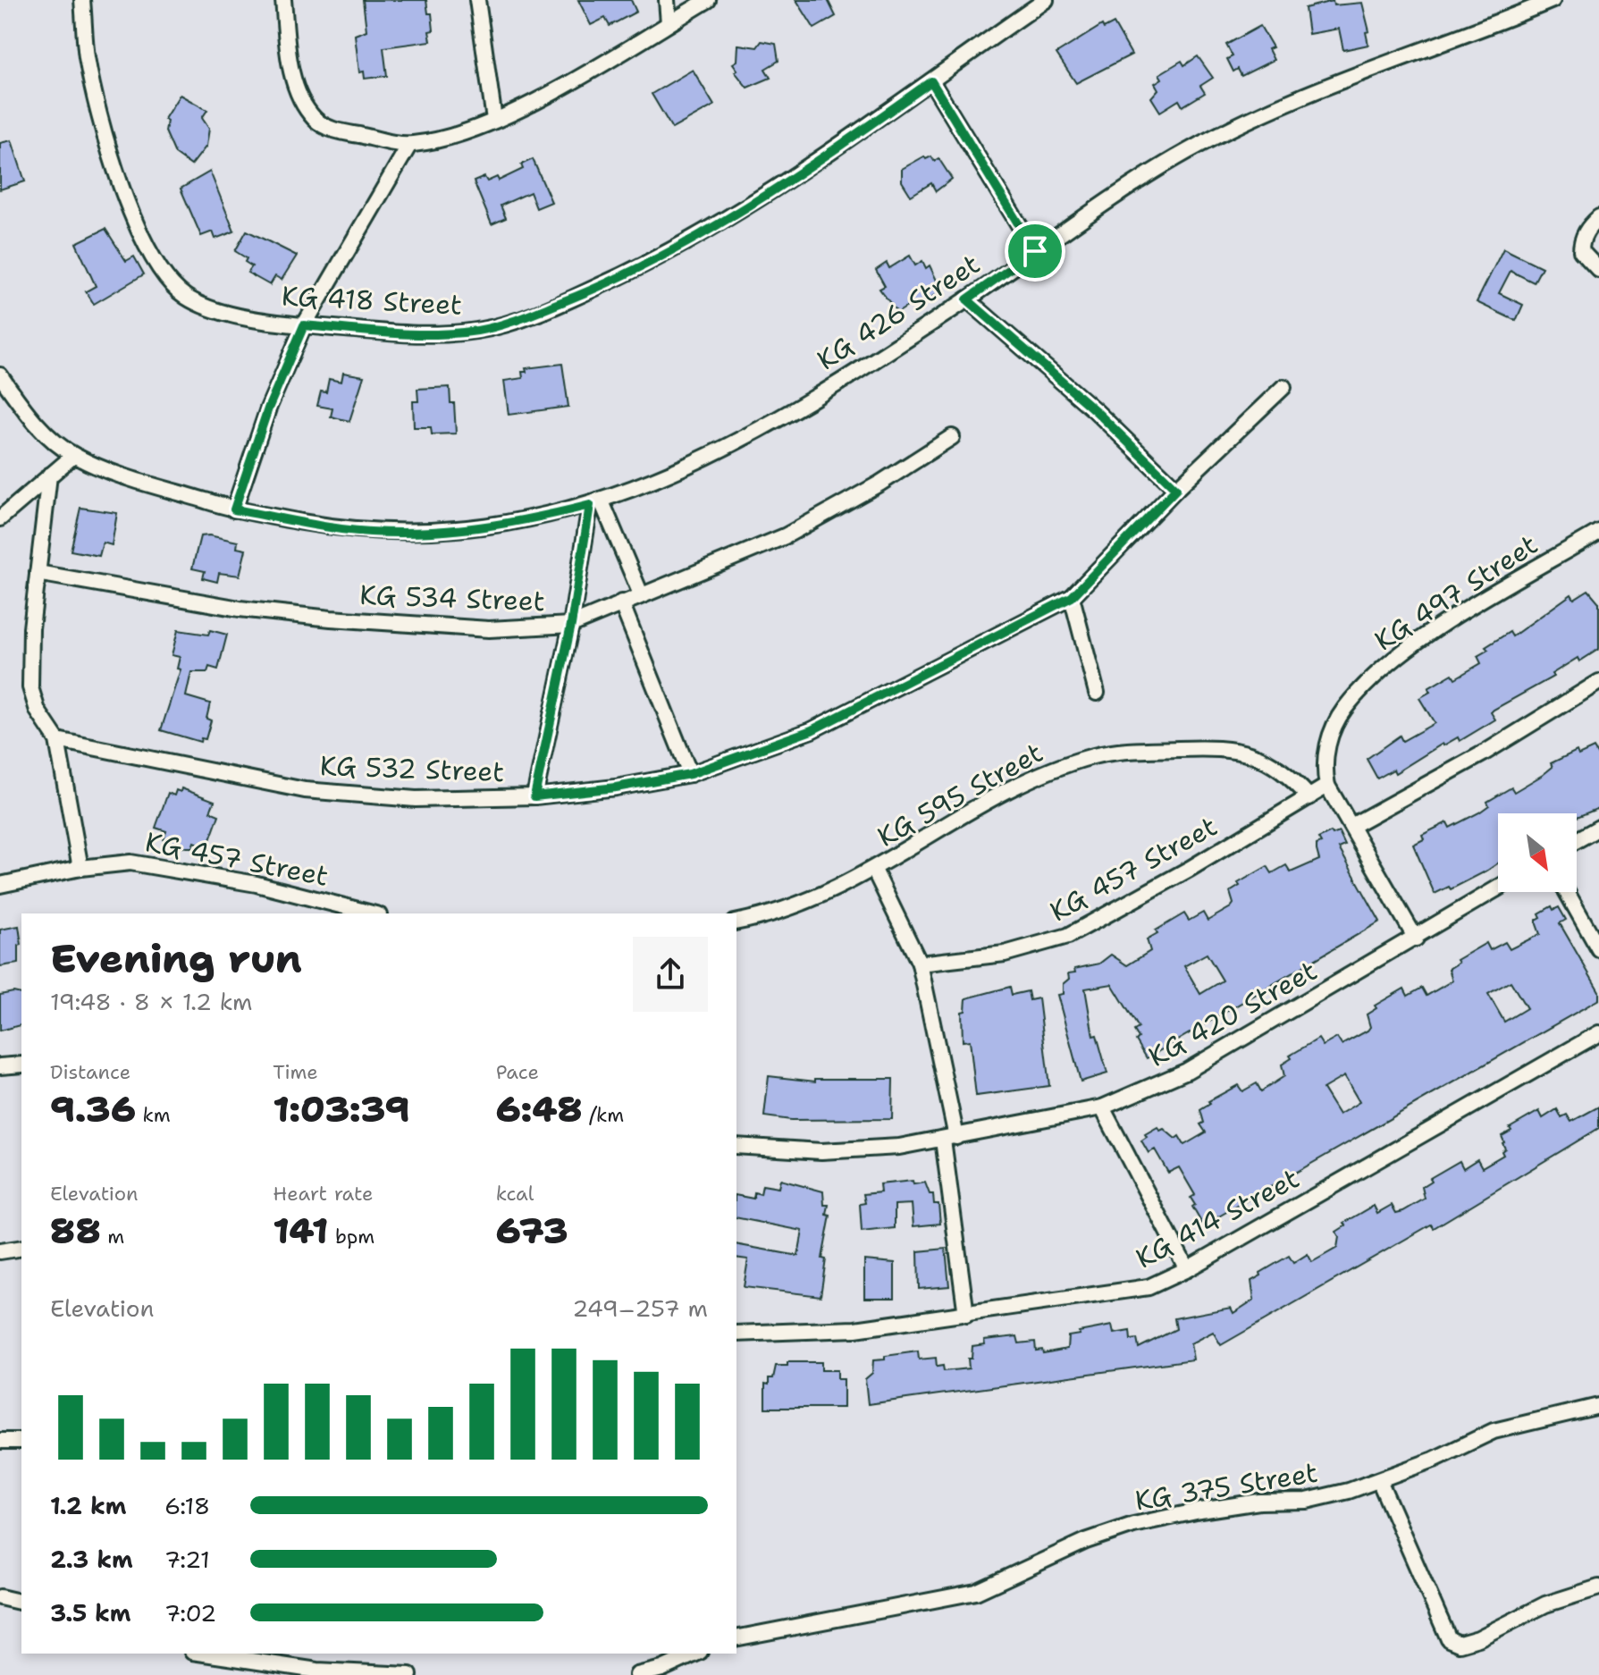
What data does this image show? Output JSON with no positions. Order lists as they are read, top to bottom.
{
  "streets": {
    "street": [
      "KG 418 Street",
      "KG 426 Street",
      "KG 497 Street",
      "KG 534 Street",
      "KG 532 Street",
      "KG 595 Street",
      "KG 457 Street",
      "KG 420 Street",
      "KG 414 Street",
      "KG 375 Street"
    ]
  },
  "crossings": [
    ["KG 497 Street", "KG 457 Street"],
    ["KG 595 Street", "KG 457 Street"]
  ],
  "north": "bottom right",
  "page": {
    "heading": ["Evening run", "19:48 · 8 × 1.2 km"],
    "stats": [
      ["Distance", "9.36 km"],
      ["Time", "1:03:39"],
      ["Pace", "6:48 /km"],
      ["Elevation", "88 m"],
      ["Heart rate", "141 bpm"],
      ["kcal", "673"]
    ],
    "chart": ["Elevation", "249–257 m"],
    "list": [
      {
        "name": "1.2 km",
        "note": "6:18"
      },
      {
        "name": "2.3 km",
        "note": "7:21"
      },
      {
        "name": "3.5 km",
        "note": "7:02"
      }
    ]
  }
}
